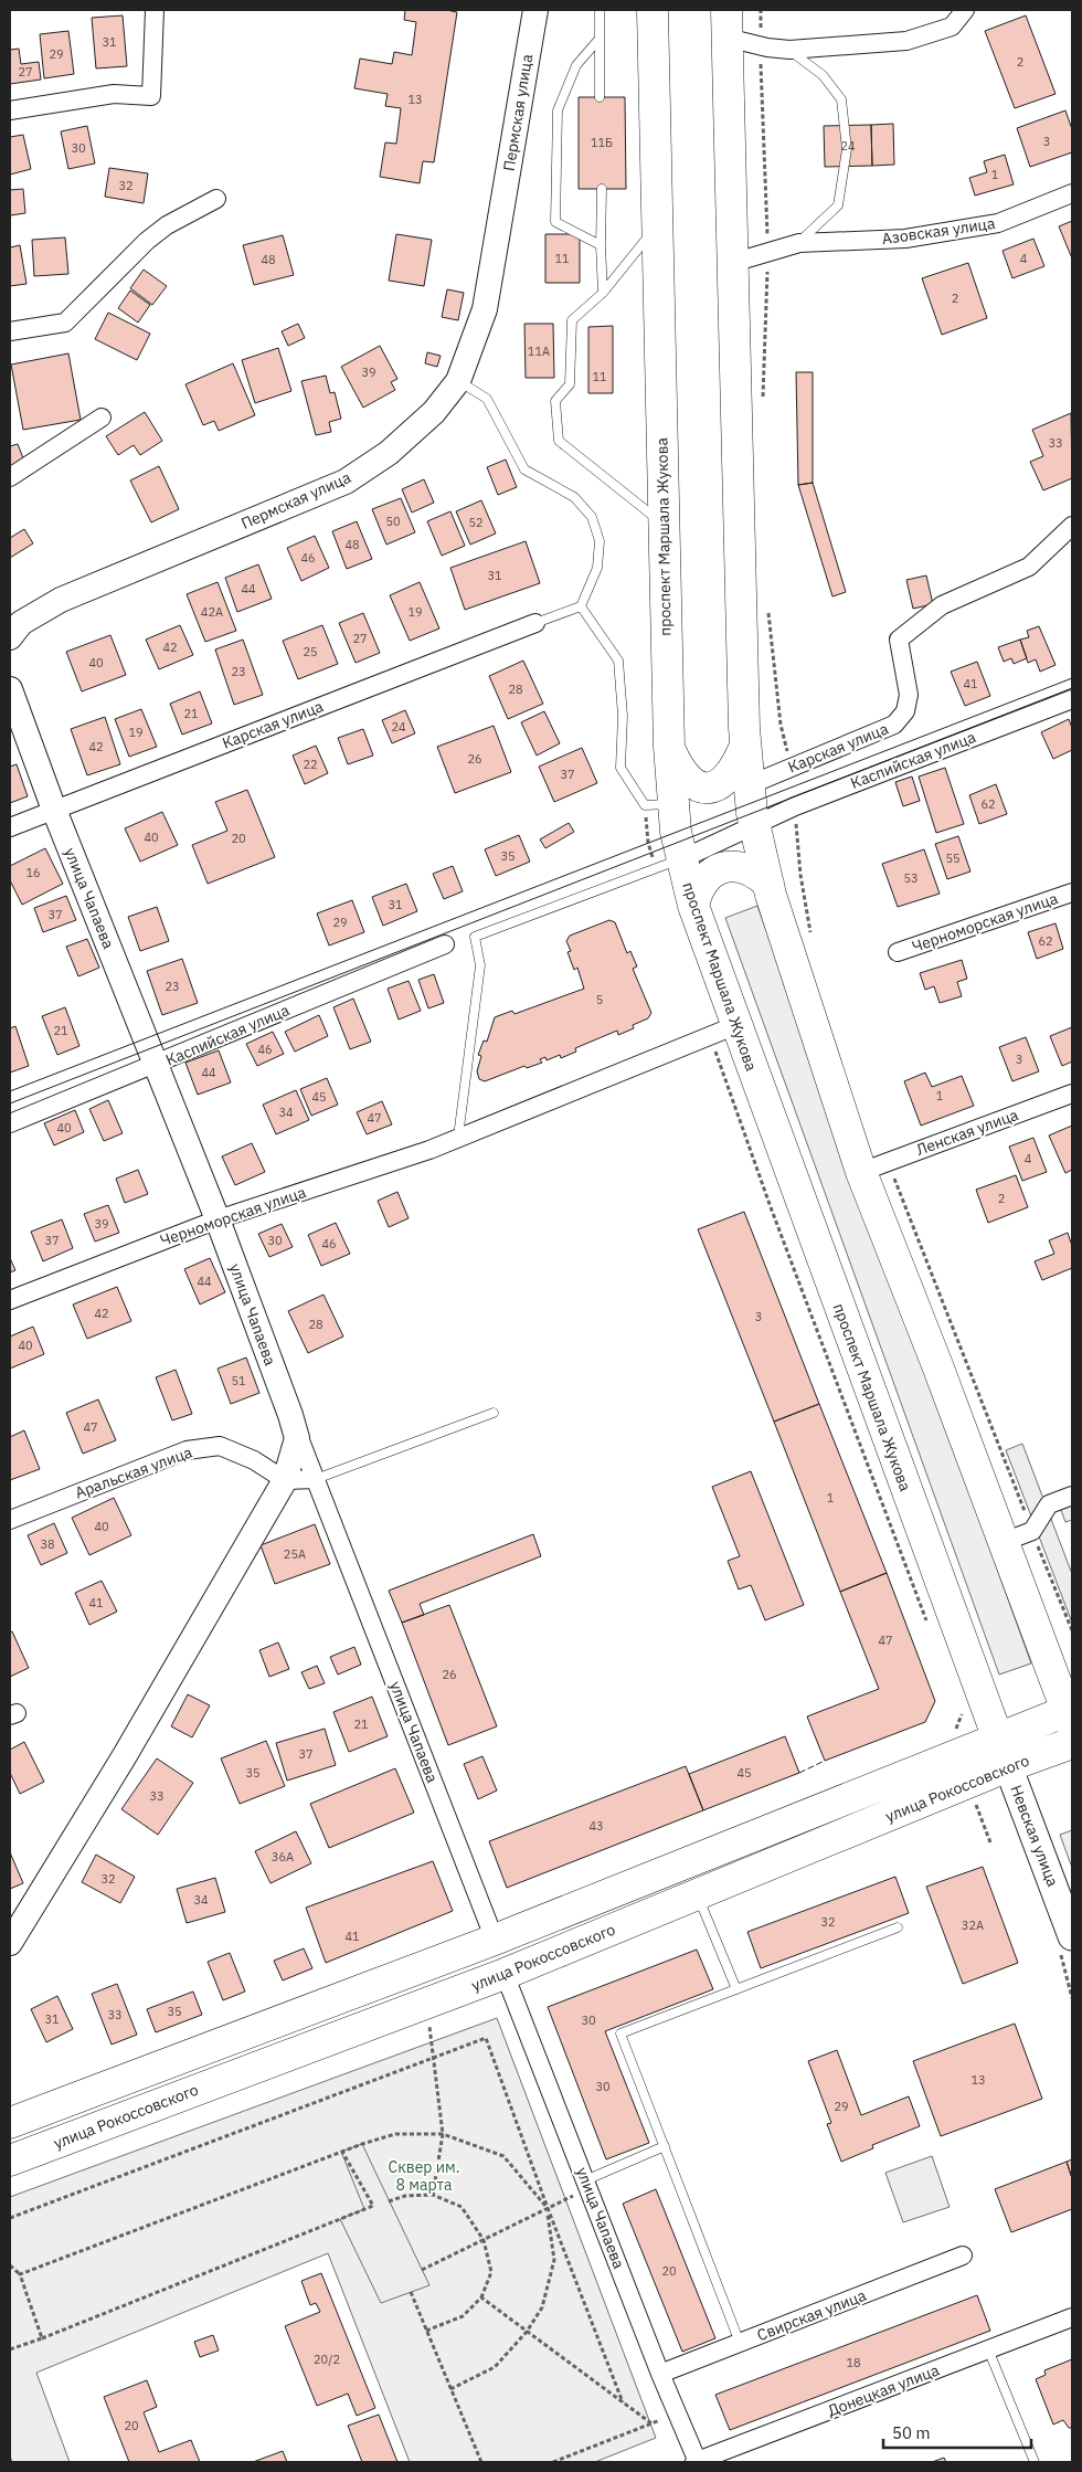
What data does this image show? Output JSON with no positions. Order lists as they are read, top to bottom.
{
  "streets": {
    "highway": ["проспект Маршала Жукова", "улица Рокоссовского", "Невская улица"],
    "street": [
      "Пермская улица",
      "Азовская улица",
      "Карская улица",
      "Каспийская улица",
      "улица Чапаева",
      "Черноморская улица",
      "Ленская улица",
      "Аральская улица",
      "Свирская улица",
      "Донецкая улица"
    ]
  },
  "crossings": [
    ["проспект Маршала Жукова", "Каспийская улица"],
    ["проспект Маршала Жукова", "Черноморская улица"],
    ["проспект Маршала Жукова", "Невская улица"],
    ["Карская улица", "улица Чапаева"],
    ["Каспийская улица", "улица Чапаева"],
    ["улица Чапаева", "Черноморская улица"],
    ["улица Чапаева", "улица Рокоссовского"],
    ["улица Чапаева", "Свирская улица"],
    ["улица Чапаева", "Донецкая улица"],
    ["улица Рокоссовского", "Невская улица"]
  ],
  "parks": ["Сквер им. 8 марта"],
  "house_numbers": [
    "31",
    "29",
    "2",
    "27",
    "13",
    "3",
    "11Б",
    "24",
    "30",
    "1",
    "32",
    "11",
    "4",
    "48",
    "2",
    "11А",
    "39",
    "11",
    "33",
    "50",
    "52",
    "48",
    "46",
    "31",
    "44",
    "42А",
    "19",
    "27",
    "42",
    "25",
    "40",
    "23",
    "41",
    "28",
    "21",
    "24",
    "19",
    "42",
    "26",
    "22",
    "37",
    "62",
    "40",
    "20",
    "35",
    "55",
    "16",
    "53",
    "31",
    "37",
    "29",
    "62",
    "23",
    "5",
    "21",
    "46",
    "3",
    "44",
    "1",
    "45",
    "34",
    "47",
    "40",
    "4",
    "2",
    "39",
    "37",
    "30",
    "46",
    "44",
    "42",
    "3",
    "28",
    "40",
    "51",
    "47",
    "1",
    "40",
    "38",
    "25А",
    "41",
    "47",
    "26",
    "21",
    "37",
    "35",
    "45",
    "33",
    "43",
    "36А",
    "32",
    "34",
    "32",
    "32А",
    "41",
    "35",
    "33",
    "31",
    "30",
    "13",
    "30",
    "29",
    "20",
    "20/2",
    "18",
    "20"
  ],
  "scale_bar": "50 m"
}
